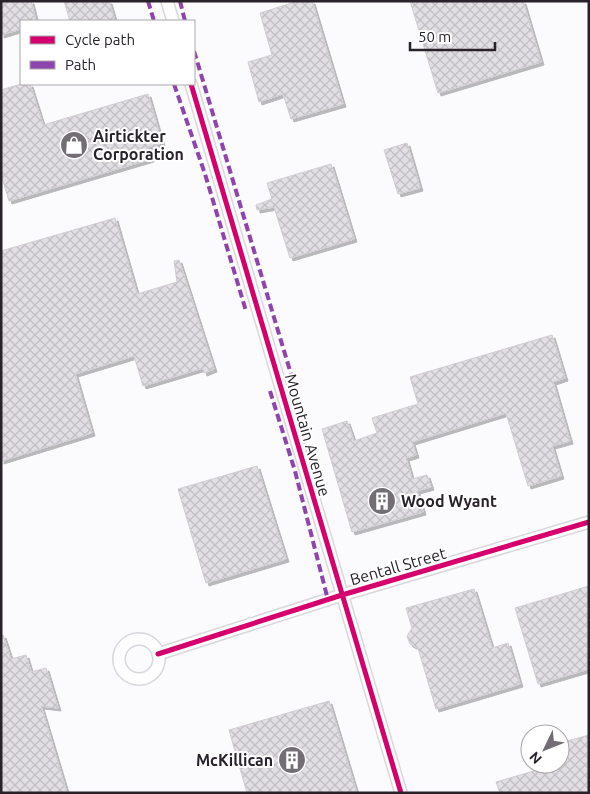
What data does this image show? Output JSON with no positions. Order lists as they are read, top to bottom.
{
  "streets": {
    "street": ["Mountain Avenue", "Bentall Street"]
  },
  "crossings": [
    ["Mountain Avenue", "Bentall Street"]
  ],
  "places": {
    "shop": ["Airtickter Corporation"],
    "building": ["Wood Wyant", "McKillican"]
  },
  "legend": ["Cycle path", "Path"],
  "scale_bar": "50 m",
  "north": "bottom left"
}
